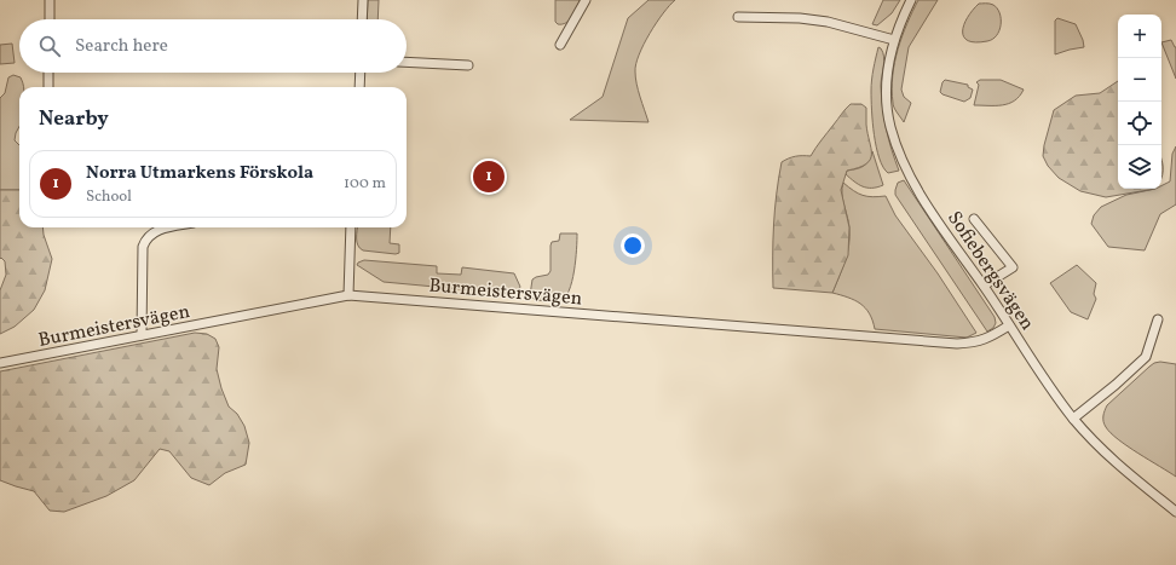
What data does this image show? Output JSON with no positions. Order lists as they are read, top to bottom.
{
  "streets": {
    "street": ["Sofiebergsvägen", "Burmeistersvägen"]
  },
  "crossings": [
    ["Sofiebergsvägen", "Burmeistersvägen"]
  ],
  "page": {
    "map_buttons": ["+", "−"],
    "search": "Search here",
    "heading": "Nearby",
    "list": [
      {
        "mark": "1",
        "name": "Norra Utmarkens Förskola",
        "note": "School",
        "value": "100 m"
      }
    ],
    "pins": "1"
  }
}
